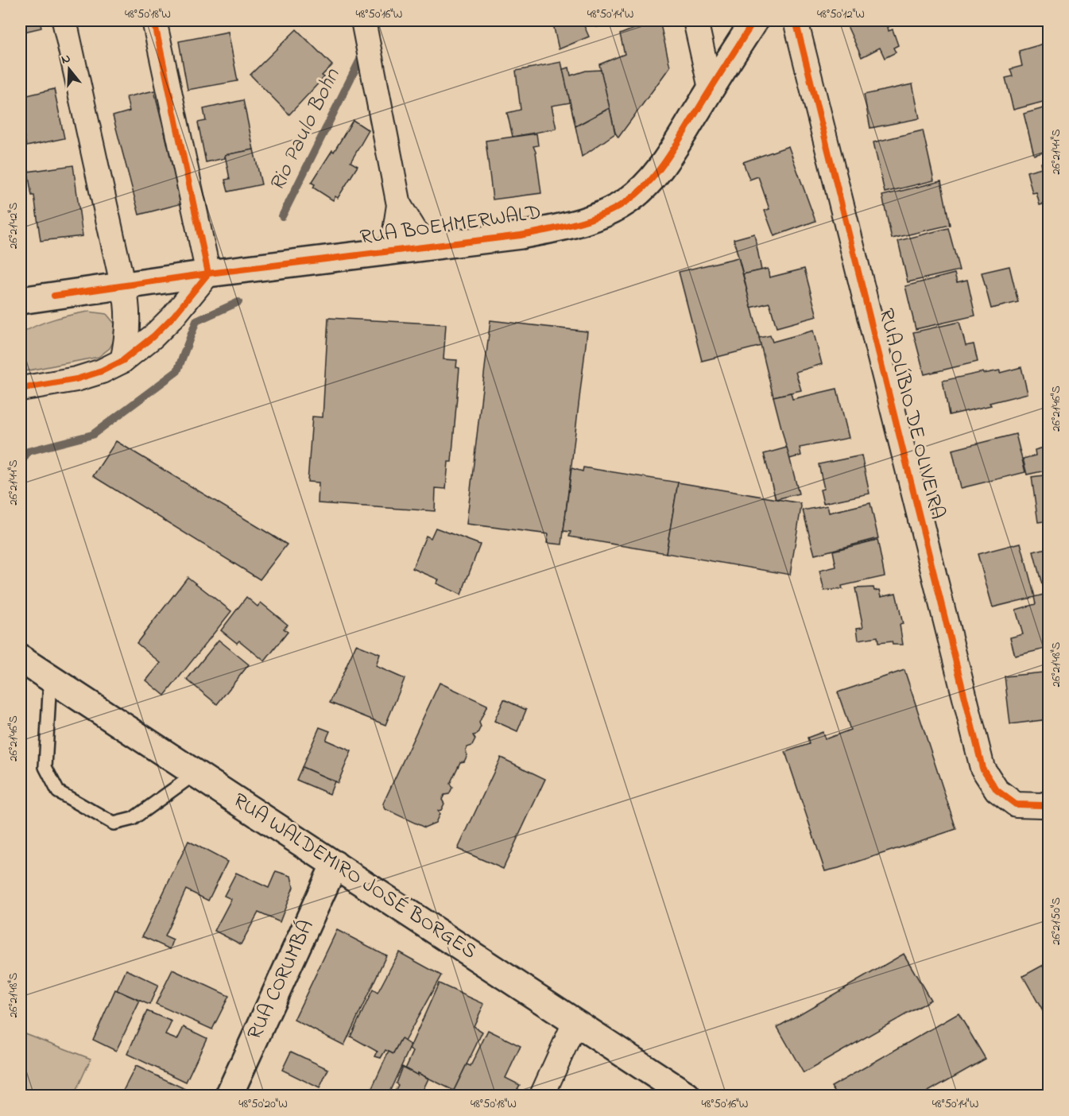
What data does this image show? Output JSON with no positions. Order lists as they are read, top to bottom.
{
  "streets": {
    "main road": ["RUA BOEHMERWALD", "RUA WALDEMIRO JOSÉ BORGES", "RUA CORUMBÁ"],
    "street": ["RUA OLÍBIO DE OLIVEIRA"]
  },
  "crossings": [
    ["RUA WALDEMIRO JOSÉ BORGES", "RUA CORUMBÁ"]
  ],
  "water": ["Rio Paulo Bohn"],
  "north": "top",
  "coordinates": [
    "48°50'18\"W",
    "48°50'16\"W",
    "48°50'14\"W",
    "48°50'12\"W",
    "26°21'44\"S",
    "26°21'42\"S",
    "26°21'46\"S",
    "26°21'48\"S",
    "26°21'50\"S",
    "48°50'20\"W"
  ]
}
